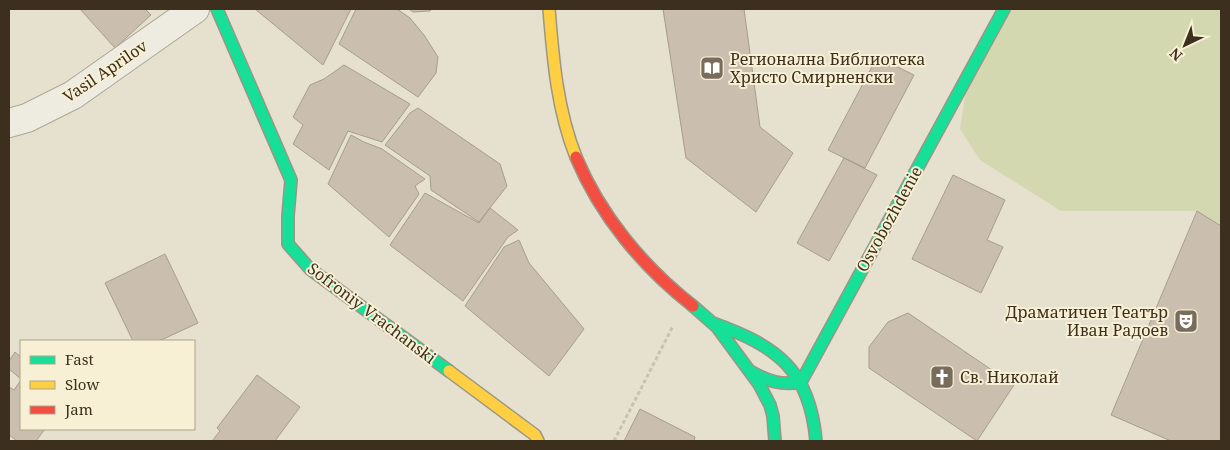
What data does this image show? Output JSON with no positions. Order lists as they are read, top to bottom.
{
  "streets": {
    "street": ["Vasil Aprilov", "Osvobozhdenie", "Sofroniy Vrachanski"]
  },
  "places": {
    "library": ["Регионална Библиотека Христо Смирненски"],
    "theatre": ["Драматичен Театър Иван Радоев"],
    "church": ["Св. Николай"]
  },
  "legend": ["Fast", "Slow", "Jam"],
  "north": "bottom left"
}
